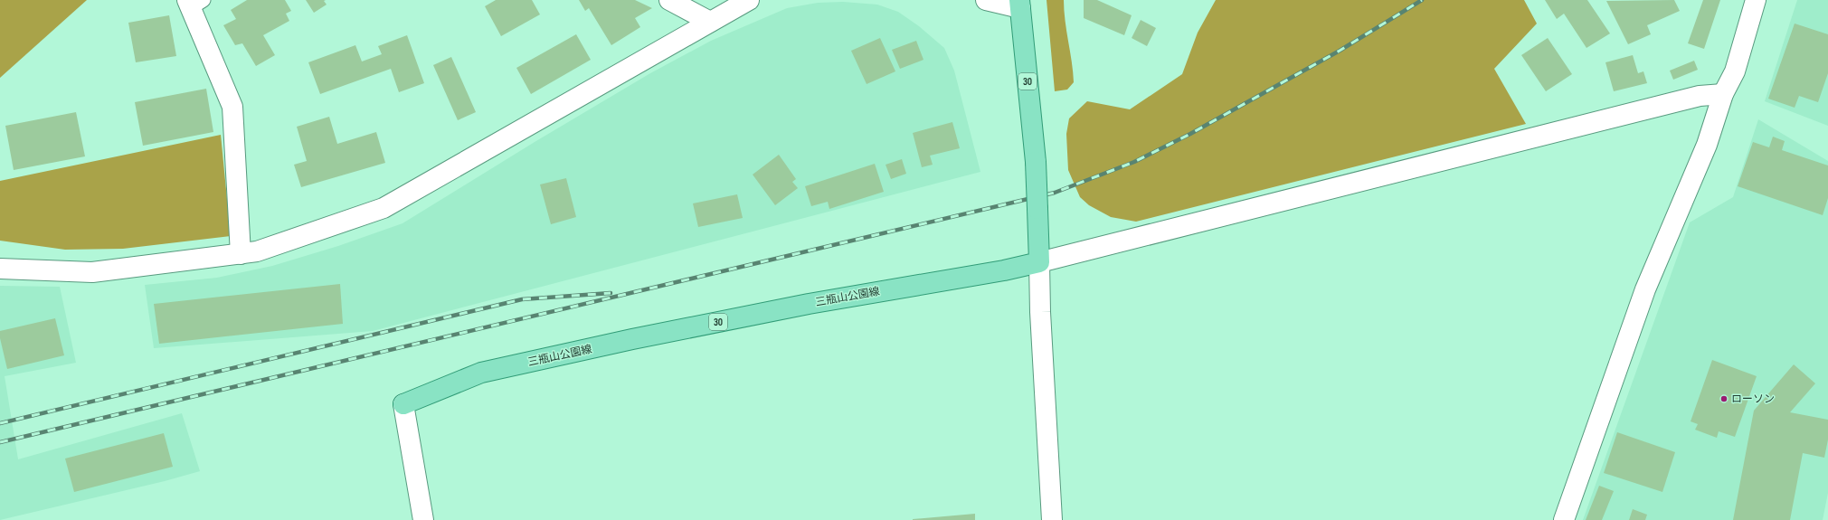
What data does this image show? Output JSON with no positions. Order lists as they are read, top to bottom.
{
  "streets": {
    "main road": ["30", "三瓶山公園線"]
  },
  "crossings": [
    ["30", "三瓶山公園線"]
  ],
  "places": ["ローソン"]
}
